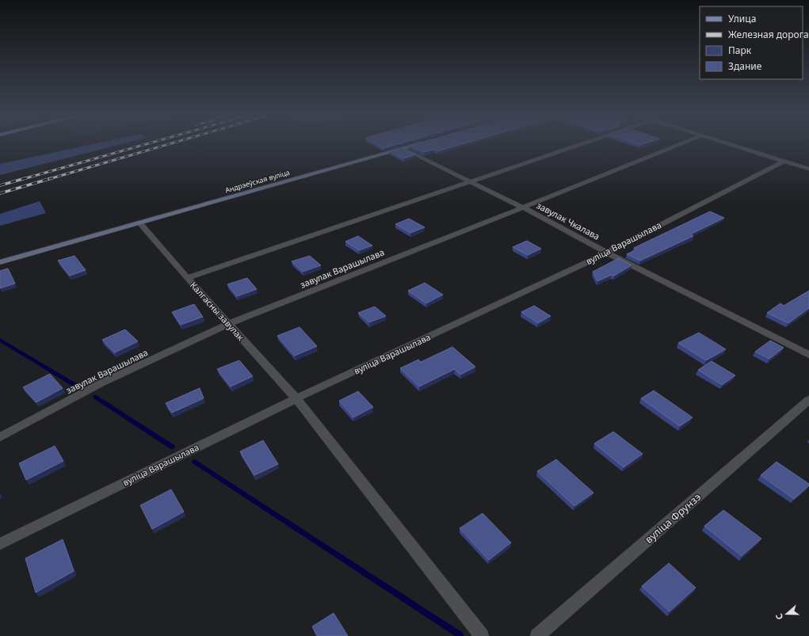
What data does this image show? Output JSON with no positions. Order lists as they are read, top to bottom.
{
  "streets": {
    "main road": ["Андрэеўская вуліца"],
    "street": [
      "завулак Чкалава",
      "вуліца Варашылава",
      "завулак Варашылава",
      "Калгасны завулак",
      "вуліца Фрунзэ"
    ]
  },
  "crossings": [
    ["Андрэеўская вуліца", "завулак Чкалава"],
    ["Андрэеўская вуліца", "Калгасны завулак"],
    ["завулак Чкалава", "вуліца Варашылава"],
    ["завулак Чкалава", "завулак Варашылава"],
    ["вуліца Варашылава", "Калгасны завулак"],
    ["завулак Варашылава", "Калгасны завулак"]
  ],
  "legend": [
    "Улица",
    "Железная дорога",
    "Парк",
    "Здание"
  ],
  "north": "left"
}
